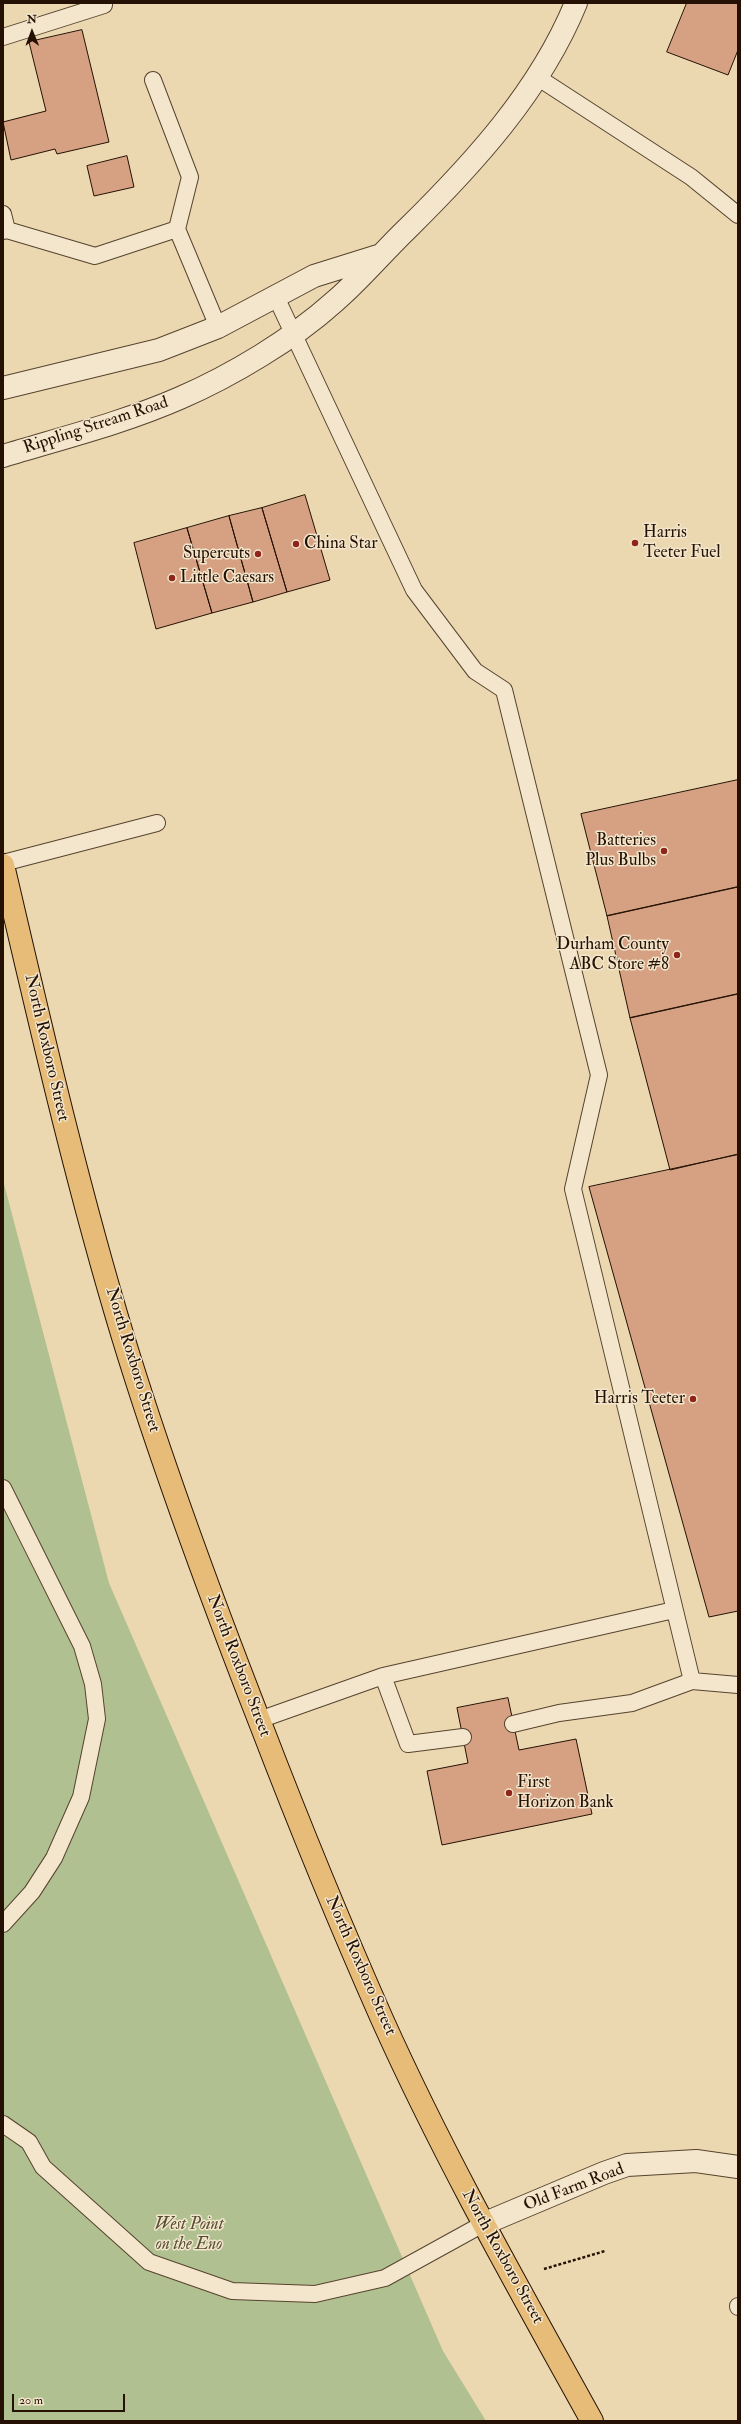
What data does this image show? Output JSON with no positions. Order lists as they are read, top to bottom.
{
  "streets": {
    "highway": ["North Roxboro Street"],
    "street": ["Rippling Stream Road", "Old Farm Road"]
  },
  "crossings": [
    ["North Roxboro Street", "Old Farm Road"]
  ],
  "parks": ["West Point on the Eno"],
  "places": [
    "Harris Teeter Fuel",
    "China Star",
    "Supercuts",
    "Little Caesars",
    "Batteries Plus Bulbs",
    "Durham County ABC Store #8",
    "Harris Teeter",
    "First Horizon Bank"
  ],
  "scale_bar": "20 m",
  "north": "top"
}
